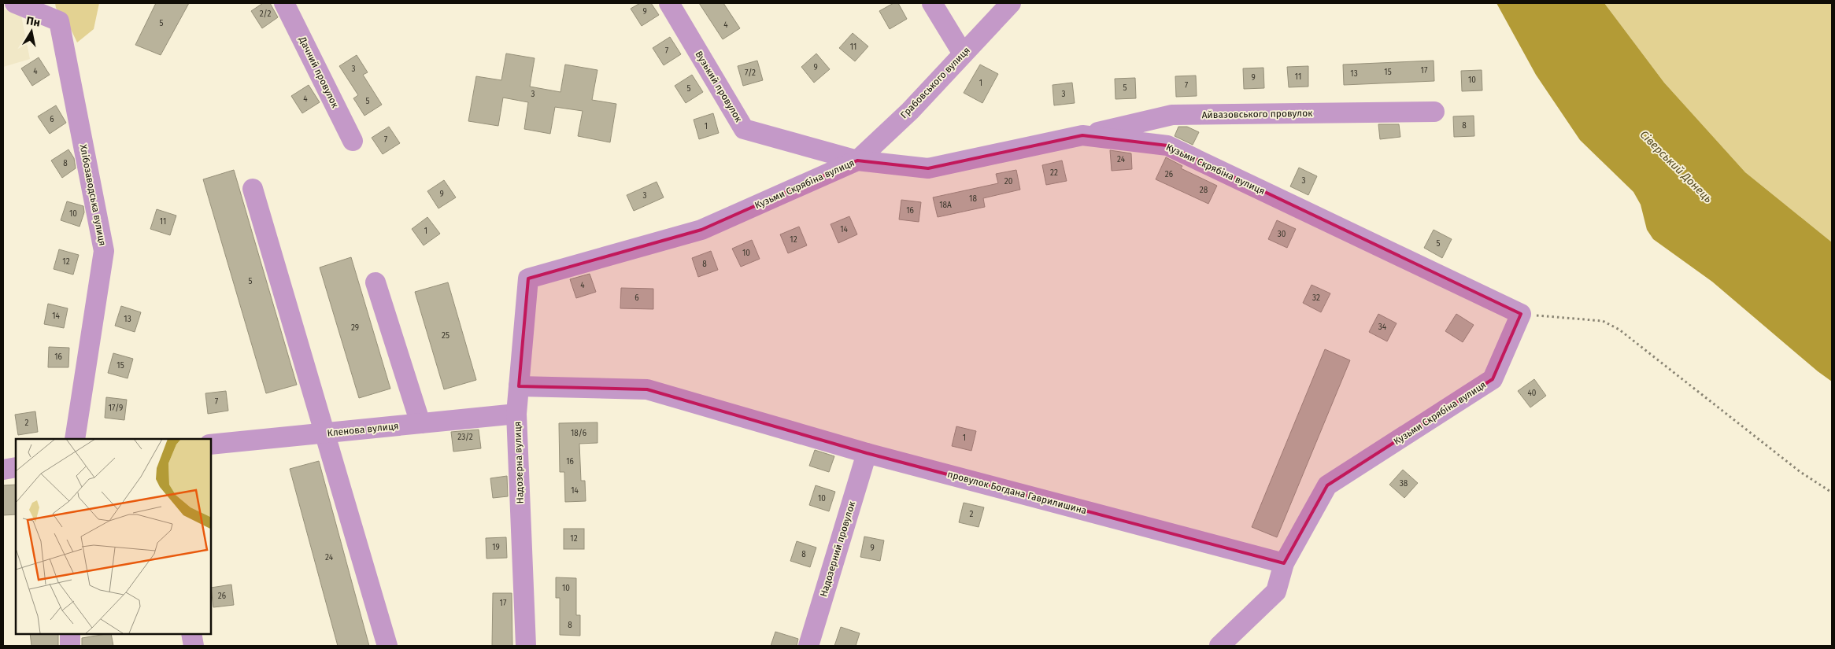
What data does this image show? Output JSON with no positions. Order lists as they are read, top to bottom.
{
  "streets": {
    "street": [
      "Дачний провулок",
      "Грабовського вулиця",
      "Вузький провулок",
      "Айвазовського провулок",
      "Кузьми Скрябіна вулиця",
      "Хлібозаводська вулиця",
      "Кленова вулиця",
      "Надозерна вулиця",
      "провулок Богдана Гаврилишина",
      "Надозерний провулок"
    ]
  },
  "crossings": [
    ["Грабовського вулиця", "Вузький провулок"],
    ["Грабовського вулиця", "Кузьми Скрябіна вулиця"],
    ["Вузький провулок", "Кузьми Скрябіна вулиця"],
    ["Айвазовського провулок", "Кузьми Скрябіна вулиця"],
    ["Кузьми Скрябіна вулиця", "Надозерна вулиця"],
    ["Кузьми Скрябіна вулиця", "провулок Богдана Гаврилишина"],
    ["Кленова вулиця", "Надозерна вулиця"],
    ["Надозерна вулиця", "провулок Богдана Гаврилишина"],
    ["провулок Богдана Гаврилишина", "Надозерний провулок"]
  ],
  "water": ["Сіверський Донець"],
  "house_numbers": [
    "9",
    "2/2",
    "5",
    "4",
    "11",
    "7",
    "9",
    "3",
    "17",
    "4",
    "15",
    "7/2",
    "13",
    "11",
    "9",
    "10",
    "1",
    "7",
    "5",
    "5",
    "3",
    "3",
    "4",
    "5",
    "6",
    "8",
    "1",
    "7",
    "24",
    "8",
    "22",
    "26",
    "3",
    "20",
    "28",
    "9",
    "3",
    "18",
    "18А",
    "16",
    "10",
    "11",
    "14",
    "1",
    "30",
    "12",
    "5",
    "10",
    "12",
    "8",
    "5",
    "4",
    "6",
    "32",
    "14",
    "13",
    "34",
    "29",
    "25",
    "16",
    "15",
    "40",
    "7",
    "17/9",
    "2",
    "18/6",
    "23/2",
    "1",
    "16",
    "38",
    "14",
    "10",
    "2",
    "12",
    "19",
    "9",
    "8",
    "24",
    "10",
    "26",
    "17",
    "8"
  ],
  "north": "top"
}
